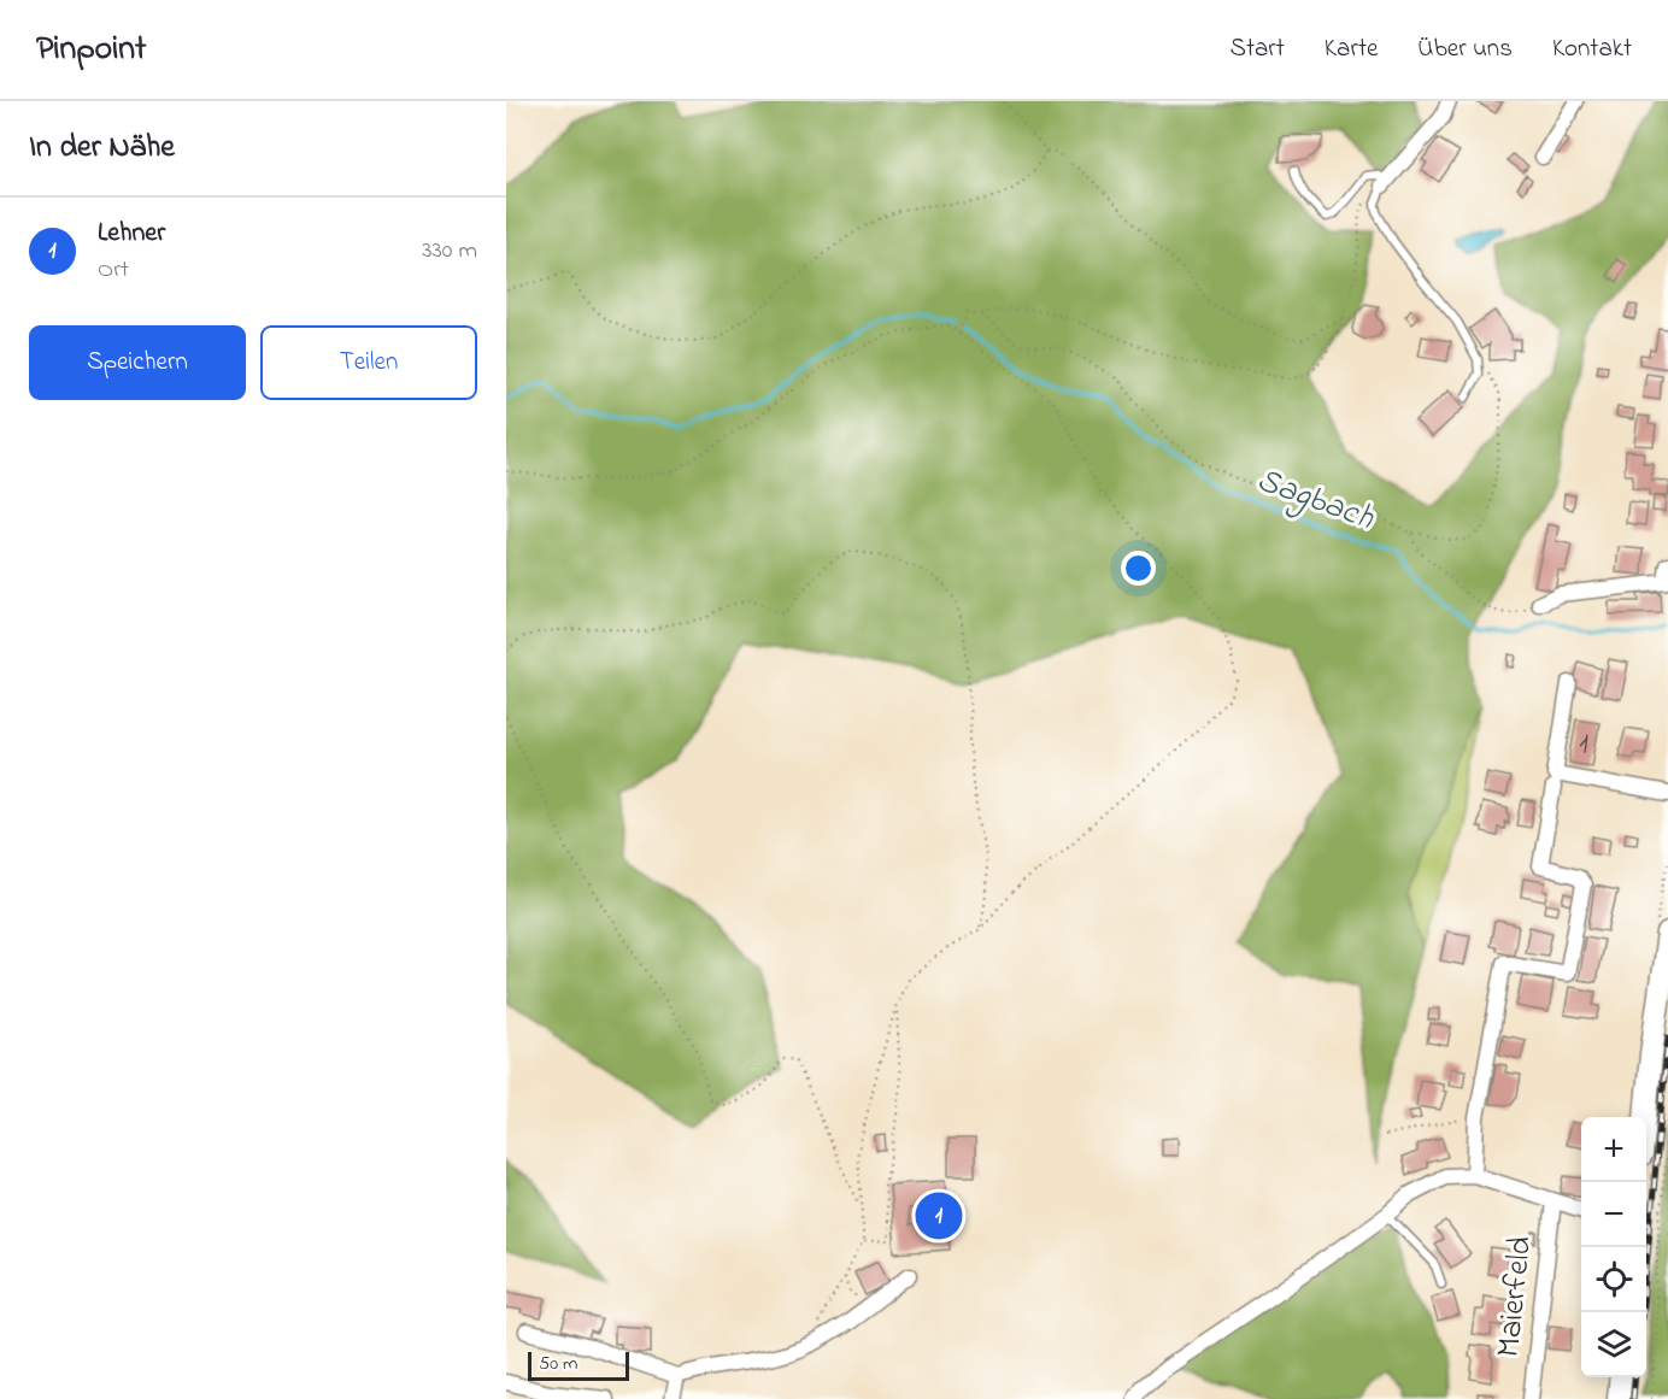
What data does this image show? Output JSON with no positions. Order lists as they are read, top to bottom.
{
  "streets": {
    "street": ["Maierfeld"]
  },
  "water": ["Sagbach"],
  "house_numbers": ["1"],
  "scale_bar": "50 m",
  "page": {
    "header": "Pinpoint",
    "nav": [
      "Start",
      "Karte",
      "Über uns",
      "Kontakt"
    ],
    "heading": "In der Nähe",
    "list": [
      {
        "mark": "1",
        "name": "Lehner",
        "note": "Ort",
        "value": "330 m"
      }
    ],
    "buttons": ["Speichern", "Teilen"],
    "map_buttons": ["+", "−"],
    "pins": "1",
    "scale": "50 m"
  }
}
